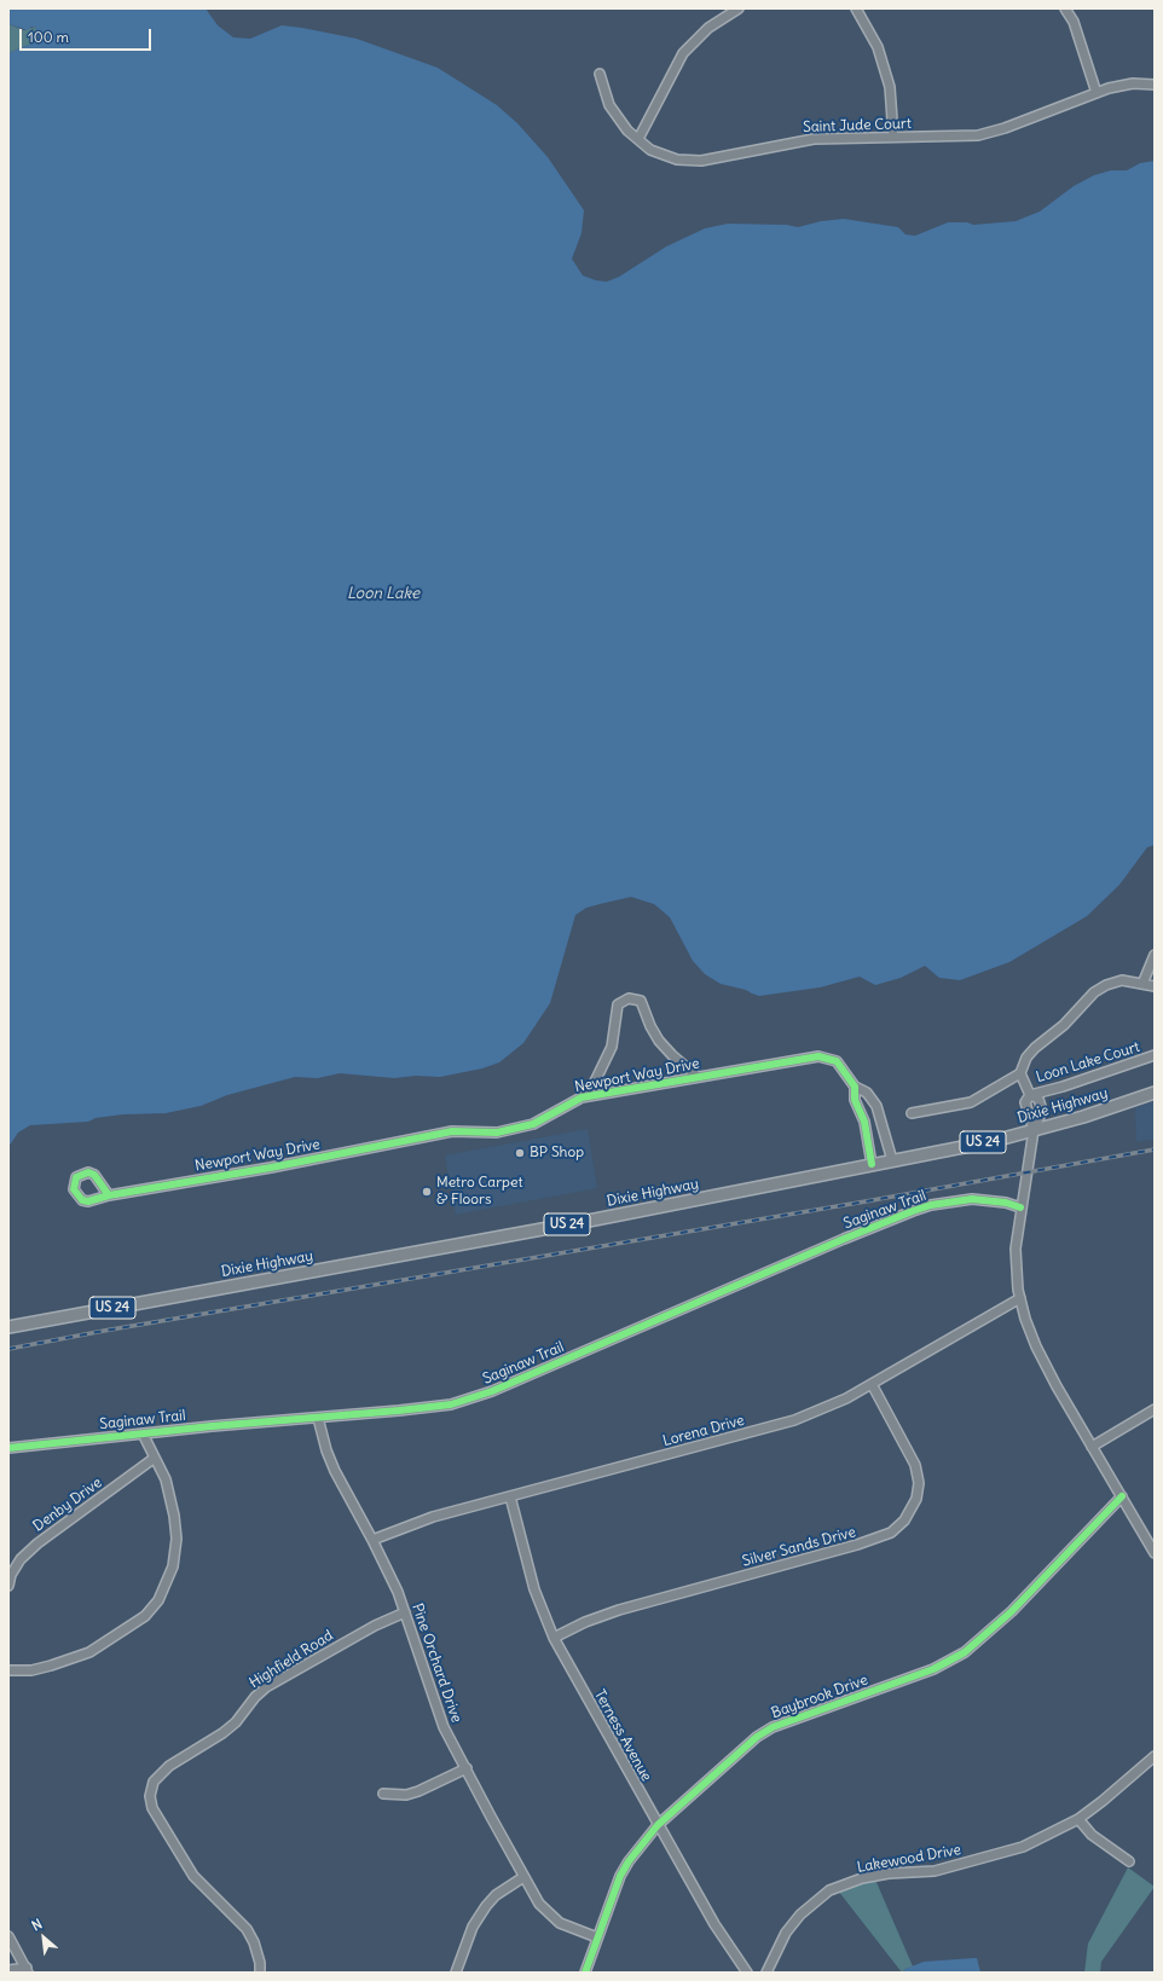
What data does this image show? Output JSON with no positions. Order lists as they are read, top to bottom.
{
  "streets": {
    "main road": ["Dixie Highway", "US 24"],
    "street": [
      "Saint Jude Court",
      "Loon Lake Court",
      "Newport Way Drive",
      "Saginaw Trail",
      "Lorena Drive",
      "Denby Drive",
      "Silver Sands Drive",
      "Highfield Road",
      "Pine Orchard Drive",
      "Baybrook Drive",
      "Terness Avenue",
      "Lakewood Drive"
    ]
  },
  "crossings": [
    ["Newport Way Drive", "Dixie Highway"],
    ["Saginaw Trail", "Pine Orchard Drive"],
    ["Lorena Drive", "Silver Sands Drive"],
    ["Lorena Drive", "Pine Orchard Drive"],
    ["Lorena Drive", "Terness Avenue"],
    ["Silver Sands Drive", "Terness Avenue"],
    ["Highfield Road", "Pine Orchard Drive"],
    ["Pine Orchard Drive", "Baybrook Drive"],
    ["Baybrook Drive", "Terness Avenue"]
  ],
  "water": ["Loon Lake"],
  "places": ["BP Shop", "Metro Carpet & Floors"],
  "scale_bar": "100 m",
  "north": "top left"
}
